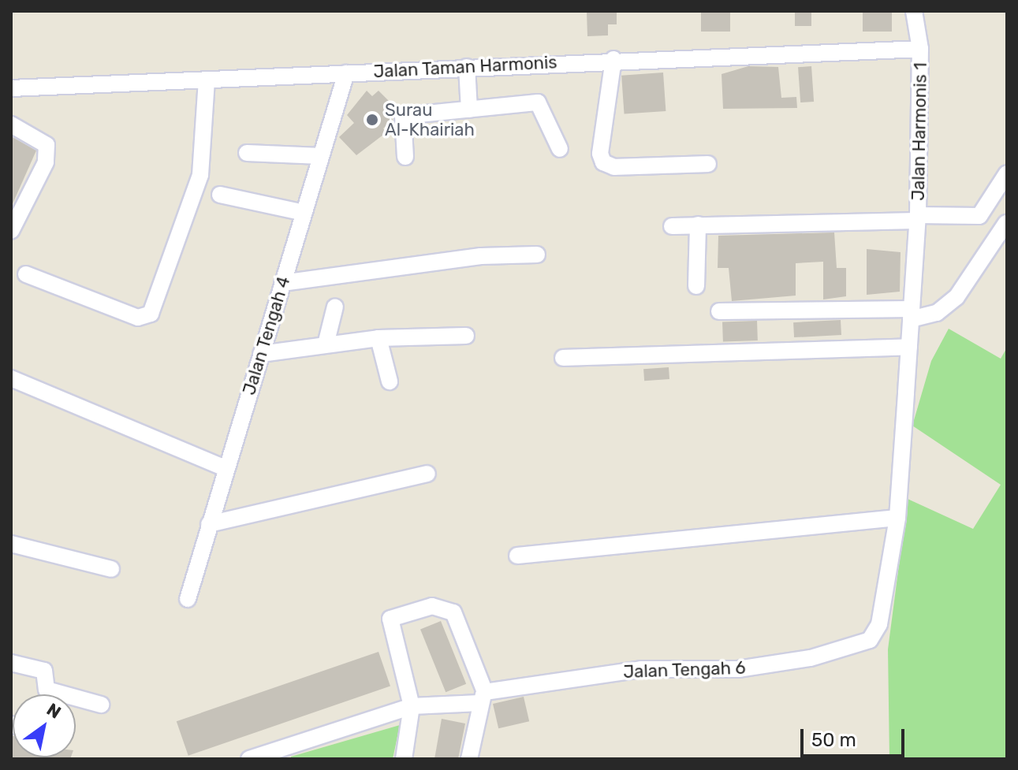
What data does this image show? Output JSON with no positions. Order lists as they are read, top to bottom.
{
  "streets": {
    "street": [
      "Jalan Taman Harmonis",
      "Jalan Harmonis 1",
      "Jalan Tengah 4",
      "Jalan Tengah 6"
    ]
  },
  "crossings": [
    ["Jalan Taman Harmonis", "Jalan Harmonis 1"],
    ["Jalan Taman Harmonis", "Jalan Tengah 4"],
    ["Jalan Harmonis 1", "Jalan Tengah 6"]
  ],
  "places": ["Surau Al-Khairiah"],
  "scale_bar": "50 m",
  "north": "top right"
}
